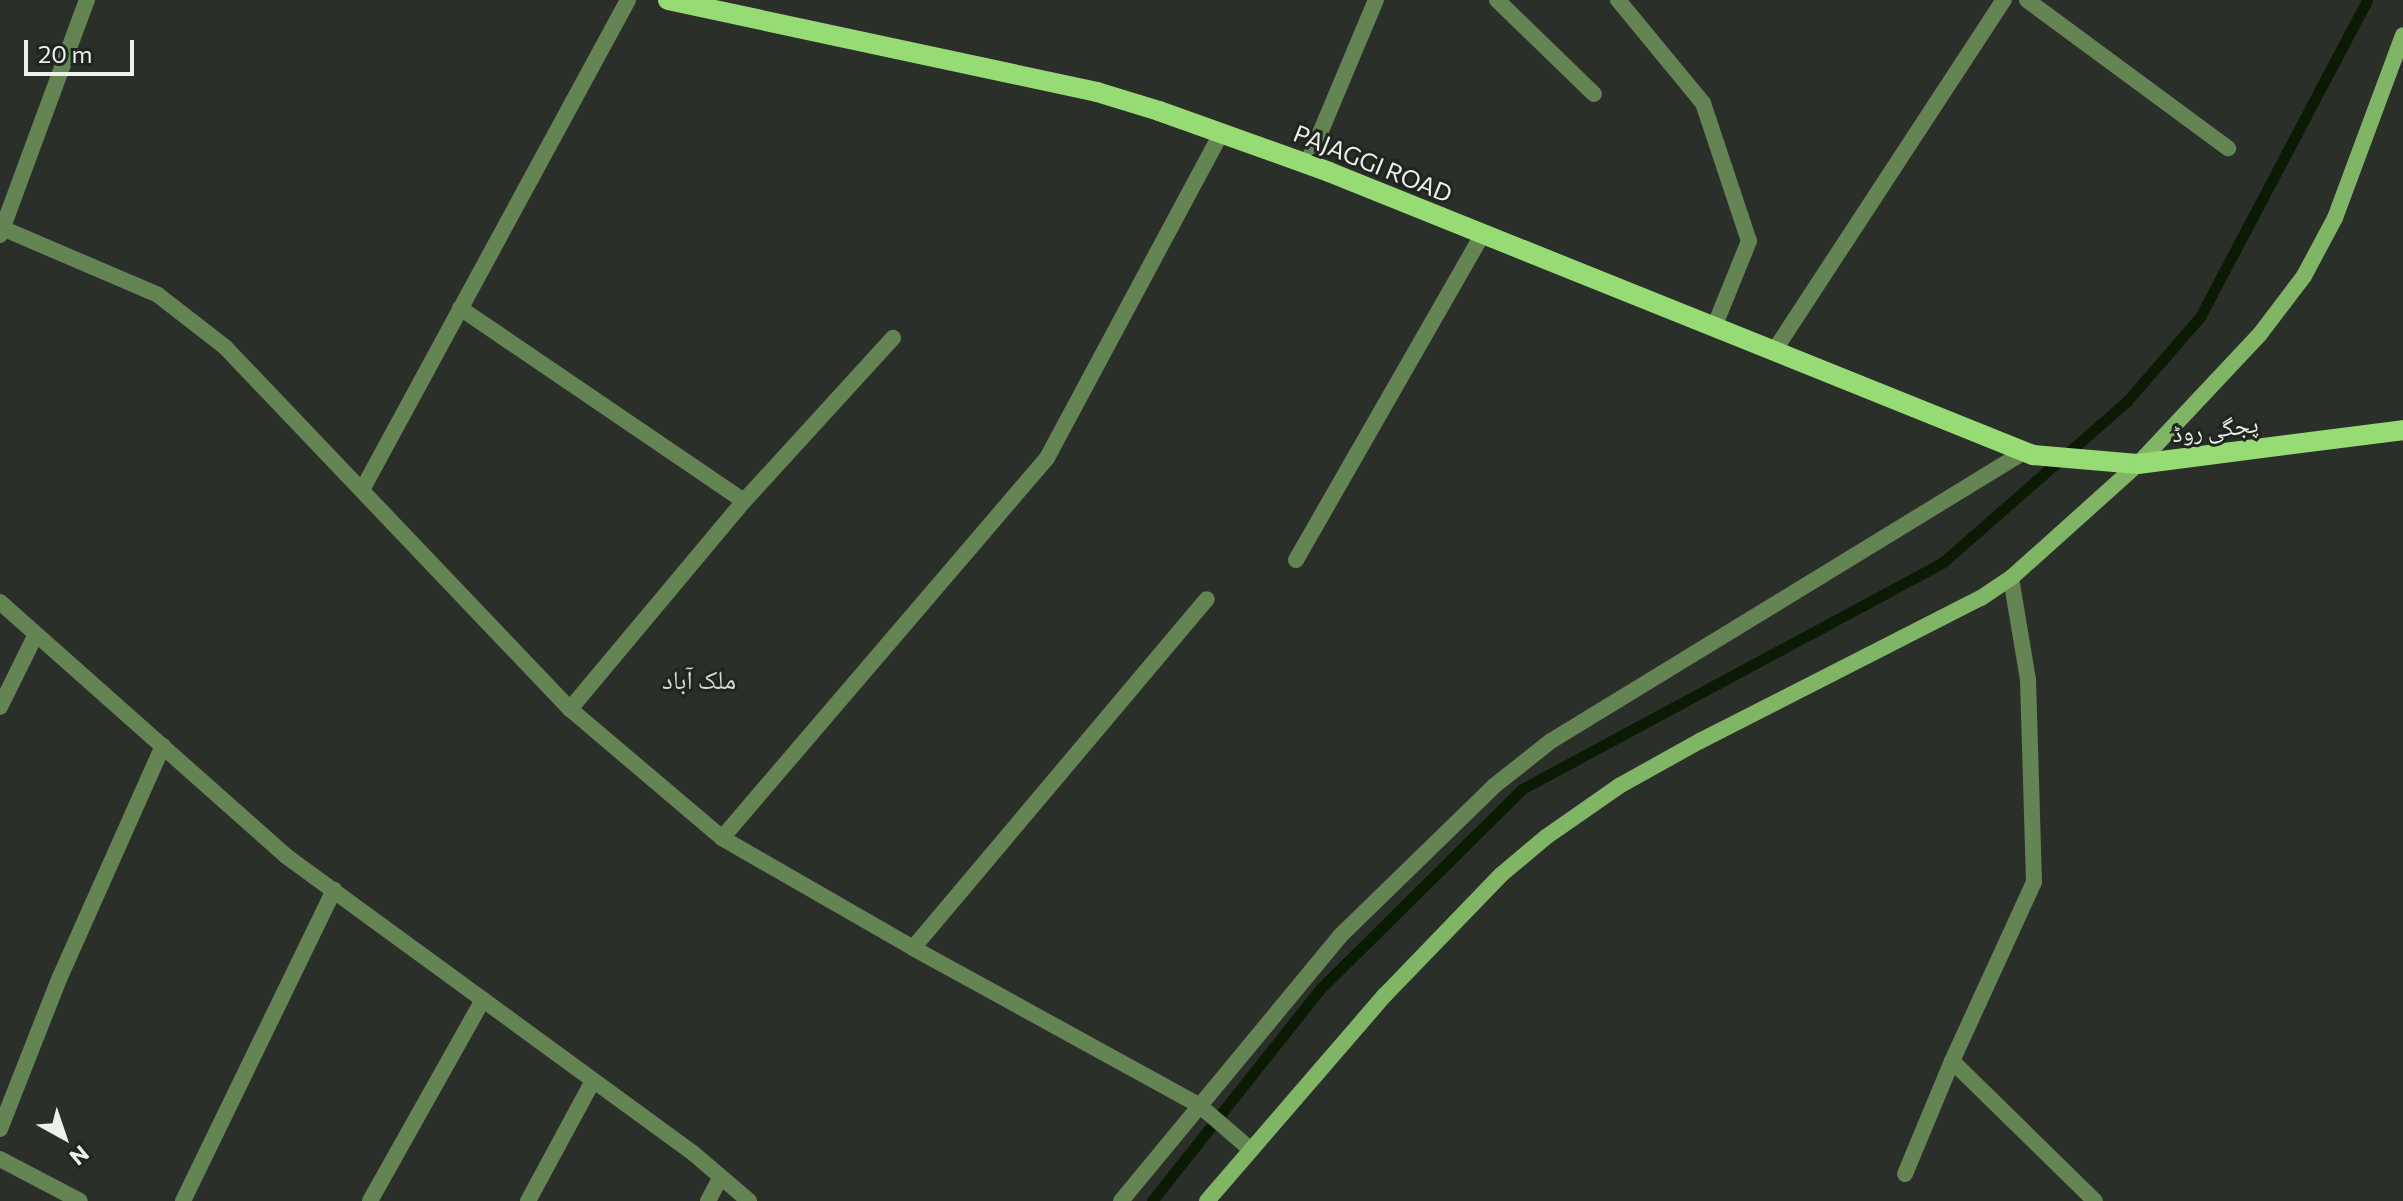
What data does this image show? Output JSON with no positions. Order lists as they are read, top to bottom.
{
  "streets": {
    "main road": ["PAJAGGI ROAD", "پجگی روڈ"]
  },
  "crossings": [
    ["PAJAGGI ROAD", "پجگی روڈ"]
  ],
  "districts": ["ملک آباد"],
  "scale_bar": "20 m",
  "north": "bottom right"
}
